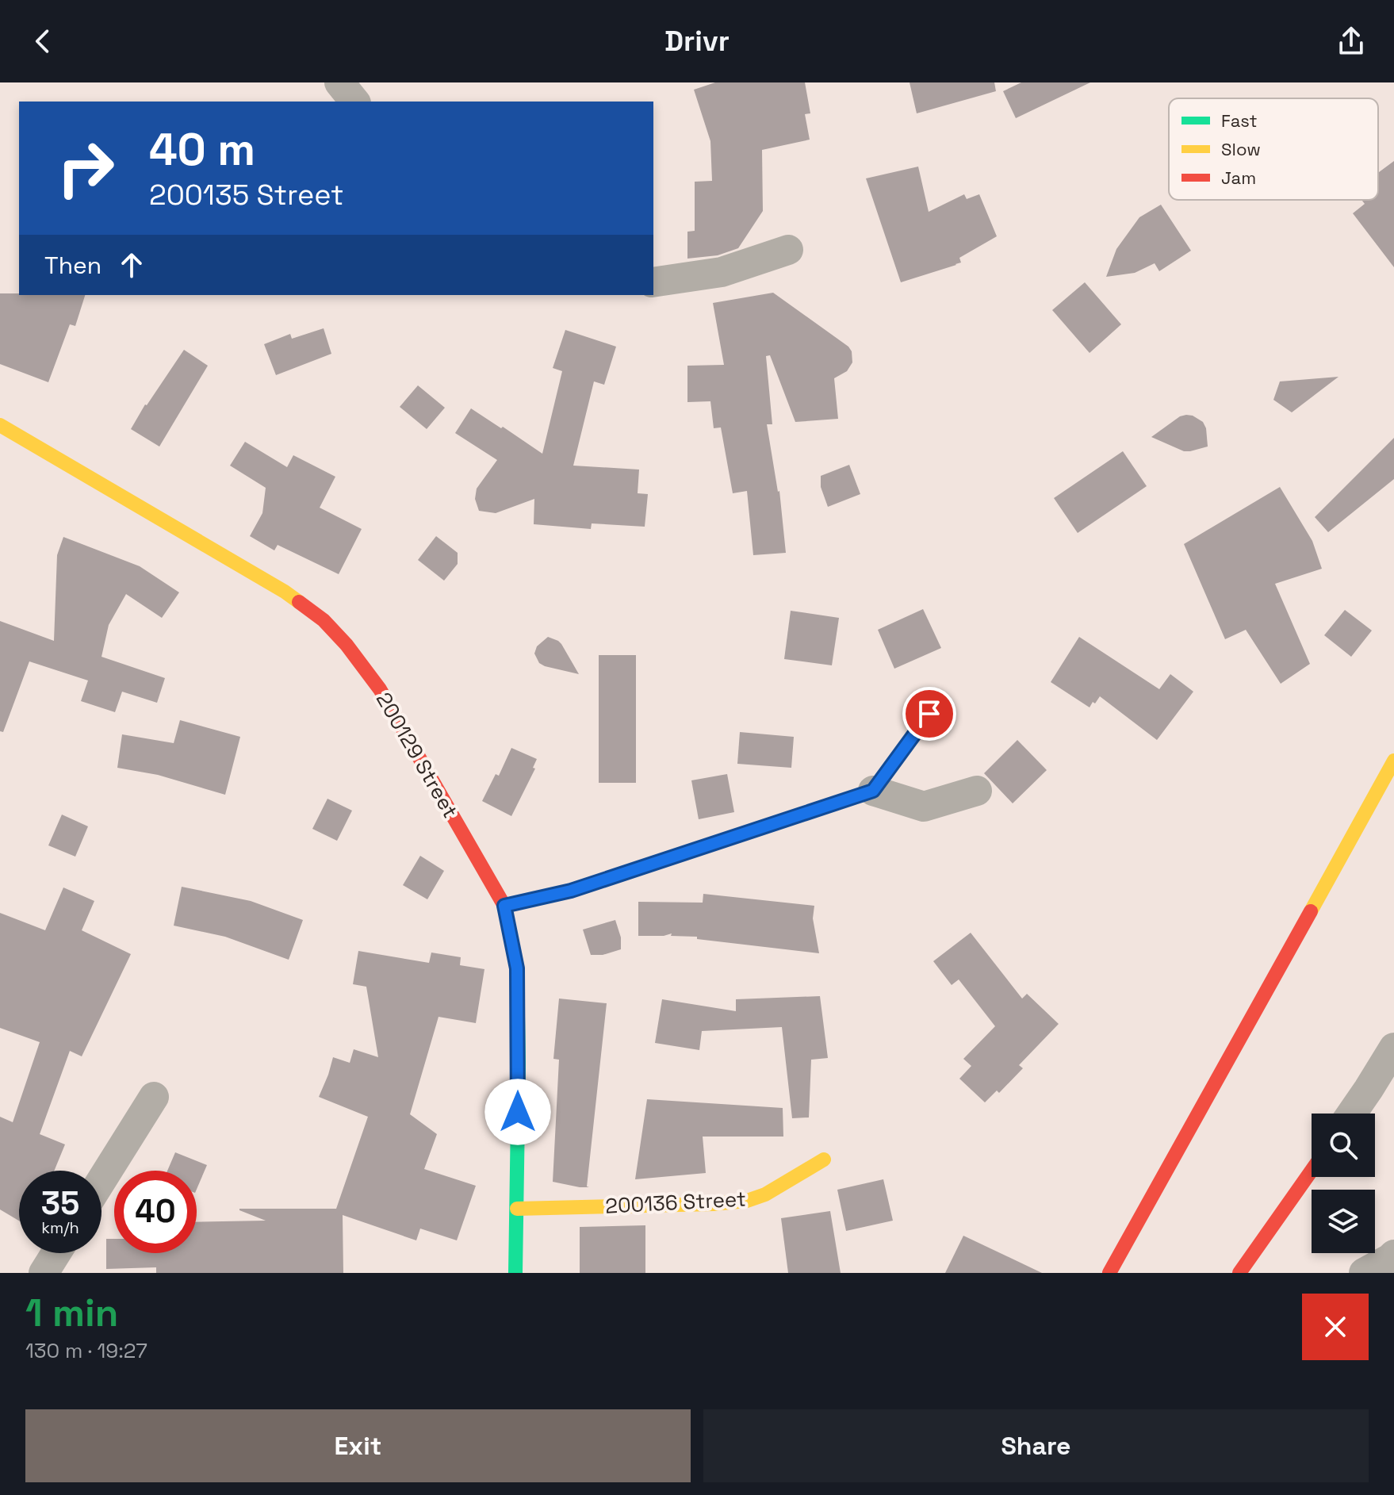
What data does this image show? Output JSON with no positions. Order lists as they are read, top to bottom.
{
  "streets": {
    "street": ["200129 Street", "200136 Street"]
  },
  "crossings": [
    ["200129 Street", "200136 Street"]
  ],
  "legend": ["Fast", "Slow", "Jam"],
  "page": {
    "header": "Drivr",
    "turn": ["40 m", "200135 Street"],
    "then": "Then",
    "speed": "35 km/h",
    "limit": "40",
    "heading": ["1 min", "130 m · 19:27"],
    "buttons": ["Exit", "Share"]
  }
}
